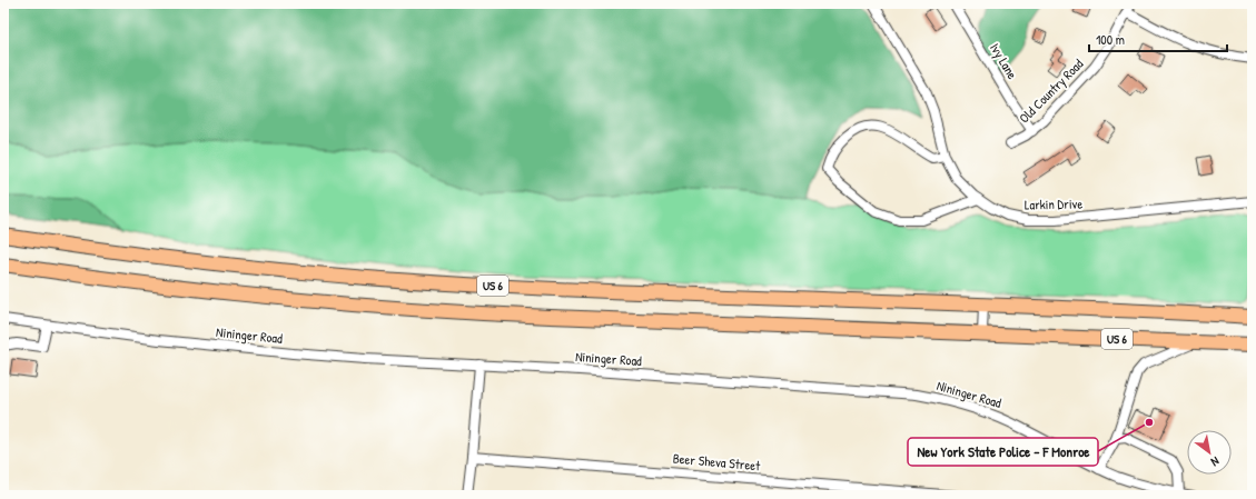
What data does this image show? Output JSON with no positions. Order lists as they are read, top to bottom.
{
  "streets": {
    "highway": ["US 6"],
    "street": [
      "Ivy Lane",
      "Old Country Road",
      "Larkin Drive",
      "Nininger Road",
      "Beer Sheva Street"
    ]
  },
  "crossings": [
    ["Ivy Lane", "Old Country Road"]
  ],
  "places": ["New York State Police - F Monroe"],
  "scale_bar": "100 m",
  "north": "bottom right"
}
